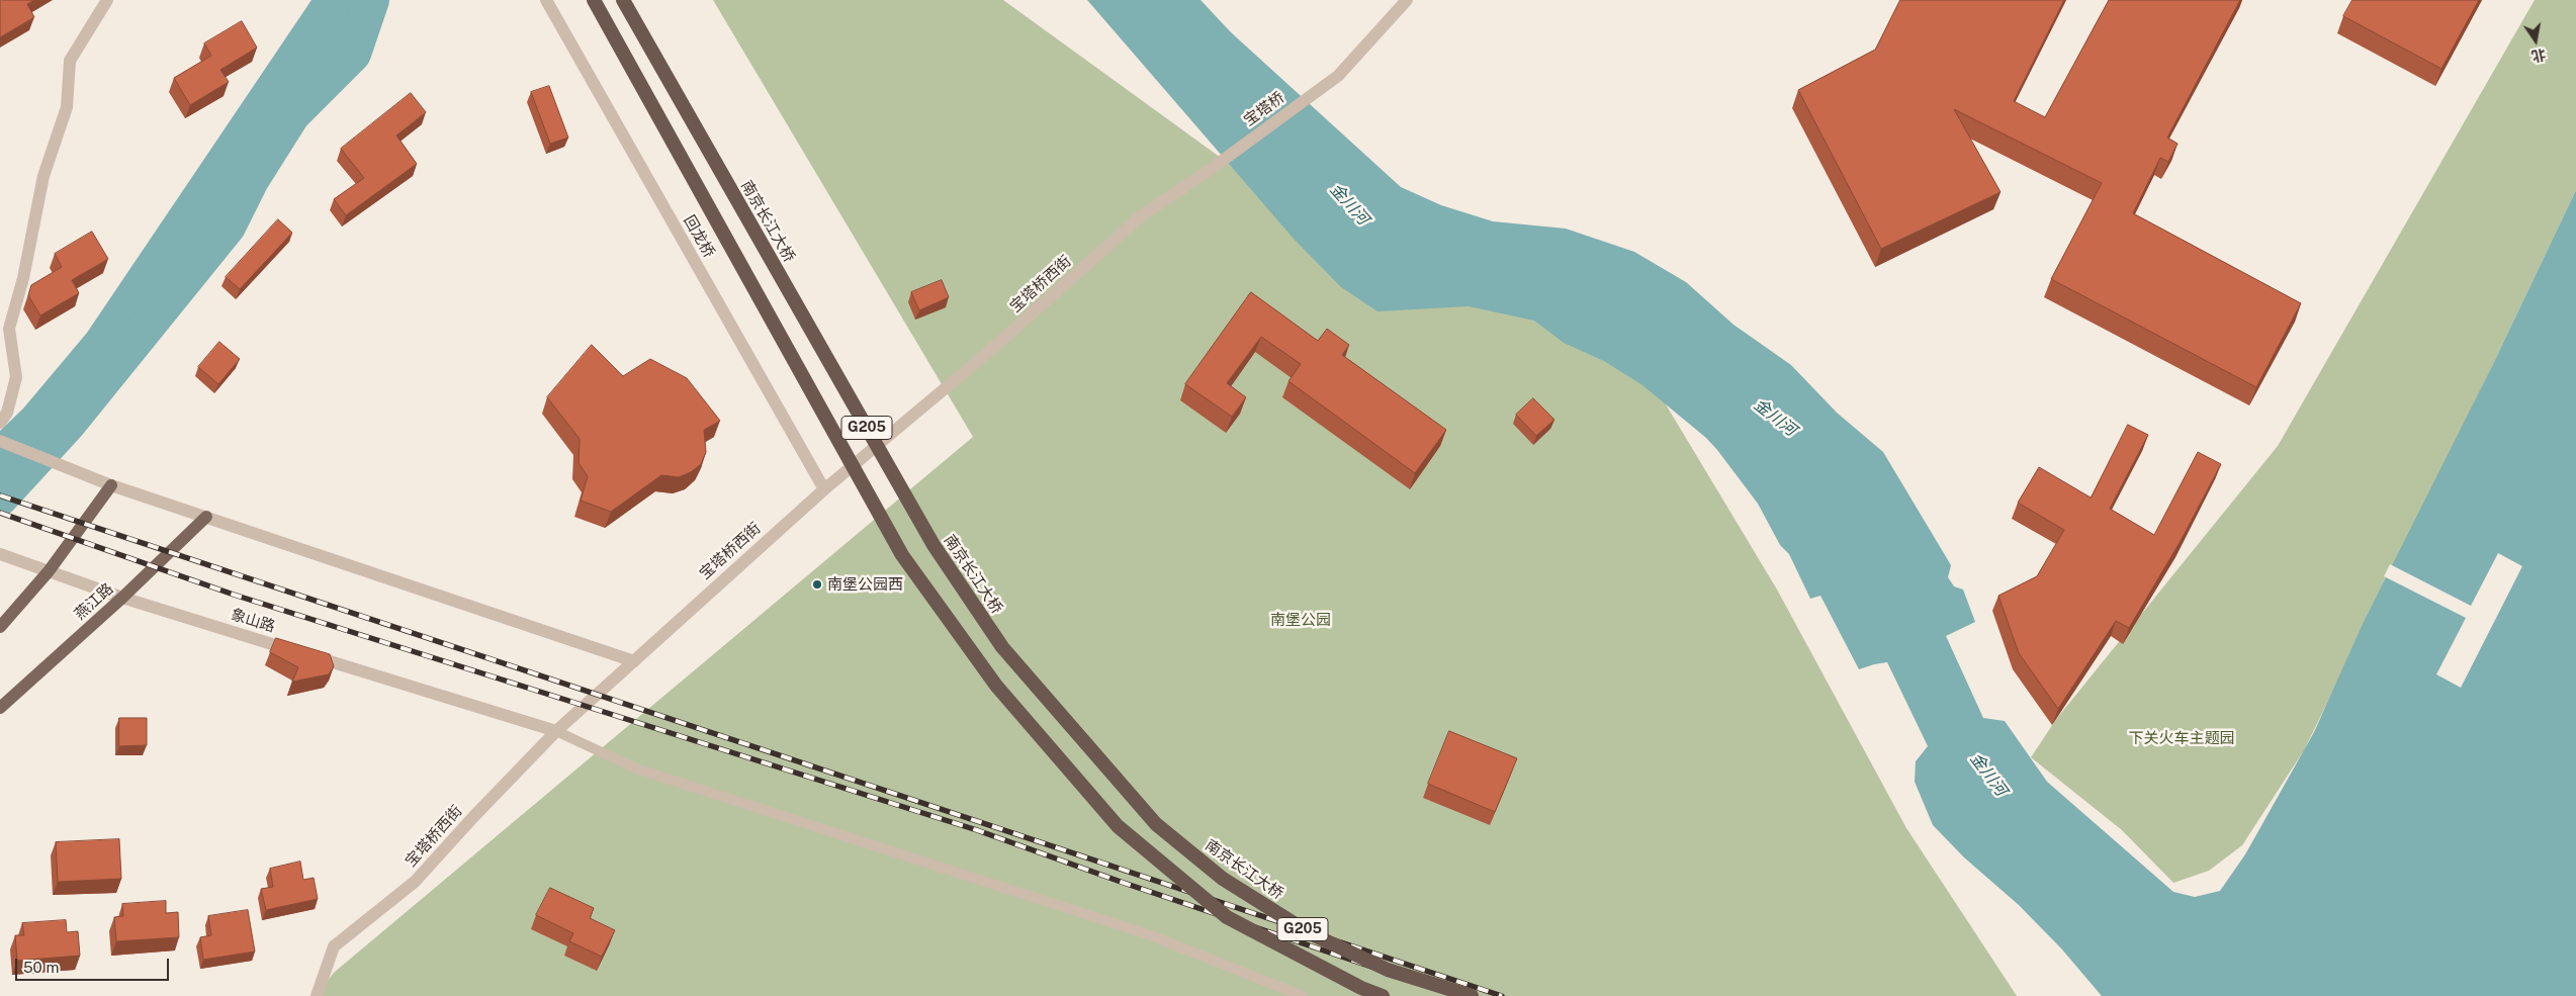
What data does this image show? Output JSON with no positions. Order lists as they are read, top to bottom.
{
  "streets": {
    "highway": ["南京长江大桥", "G205"],
    "main road": ["燕江路"],
    "street": [
      "宝塔桥",
      "回龙桥",
      "宝塔桥西街",
      "象山路"
    ]
  },
  "crossings": [
    ["宝塔桥", "宝塔桥西街"],
    ["回龙桥", "宝塔桥西街"],
    ["宝塔桥西街", "象山路"],
    ["燕江路", "象山路"]
  ],
  "water": ["金川河"],
  "parks": ["南堡公园", "下关火车主题园"],
  "places": ["南堡公园西"],
  "scale_bar": "50 m",
  "north": "bottom"
}
